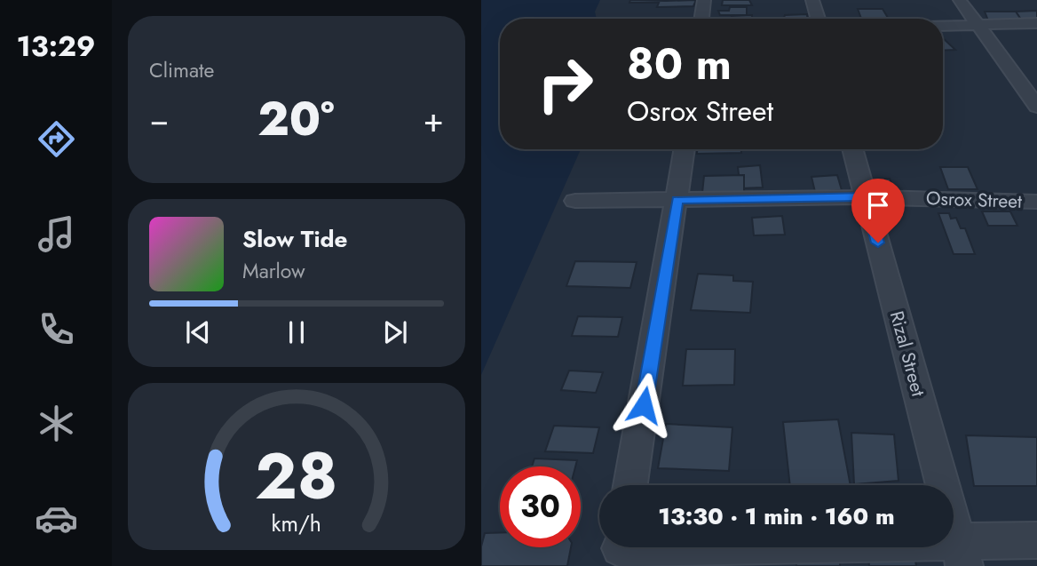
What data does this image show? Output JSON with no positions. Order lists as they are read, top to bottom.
{
  "streets": {
    "street": ["Osrox Street", "Rizal Street"]
  },
  "crossings": [
    ["Osrox Street", "Rizal Street"]
  ],
  "page": {
    "tabs": "13:29",
    "tile": "Climate",
    "turn": ["80 m", "Osrox Street"],
    "heat": ["−", "20°", "+"],
    "song": ["Slow Tide", "Marlow"],
    "limit": "30",
    "trip": "13:30 · 1 min · 160 m",
    "gauge": ["28", "km/h"]
  }
}
